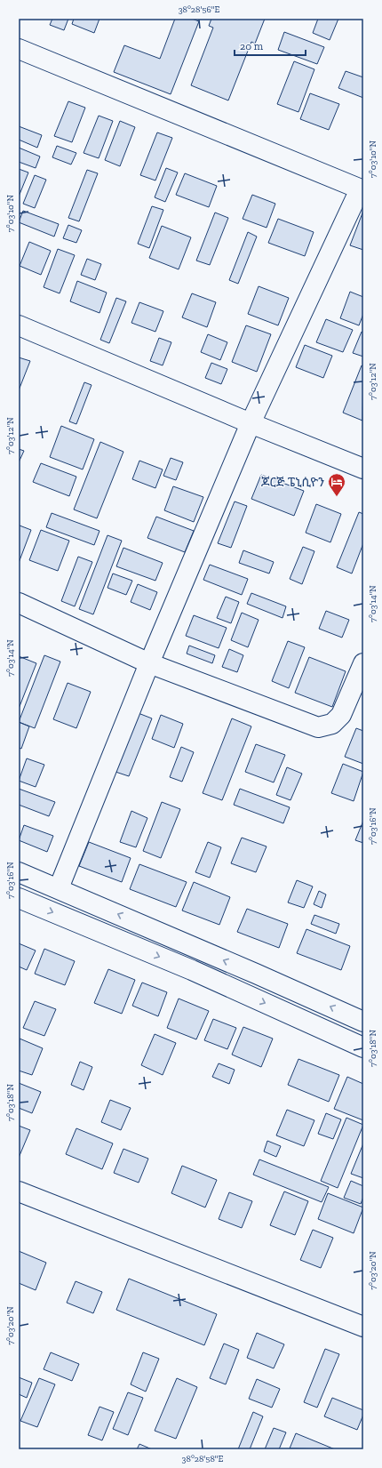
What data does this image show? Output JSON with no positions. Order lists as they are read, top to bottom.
{
  "places": {
    "hotel": ["ጆርጅ ፔኒሲዮን"]
  },
  "scale_bar": "20 m",
  "coordinates": [
    "38°28'56\"E",
    "7°03'10\"N",
    "7°03'12\"N",
    "7°03'14\"N",
    "7°03'16\"N",
    "7°03'18\"N",
    "7°03'20\"N",
    "38°28'58\"E"
  ]
}
